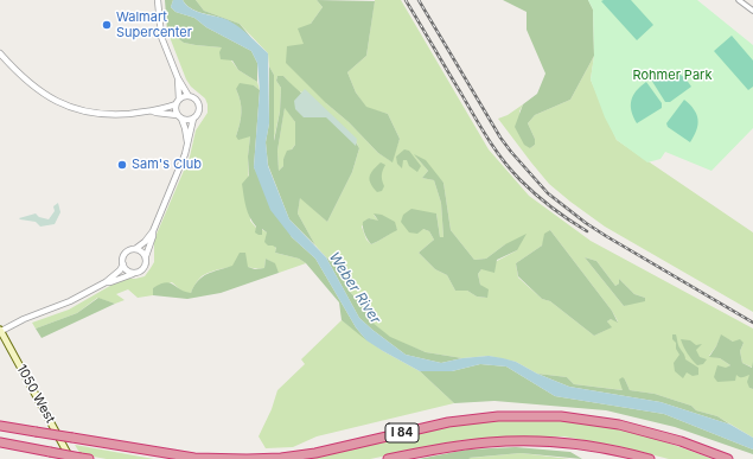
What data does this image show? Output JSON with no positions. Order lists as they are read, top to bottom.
{
  "streets": {
    "highway": ["I 84"],
    "main road": ["1050 West"]
  },
  "water": ["Weber River"],
  "parks": ["Rohmer Park"],
  "places": ["Walmart Supercenter", "Sam's Club"]
}
